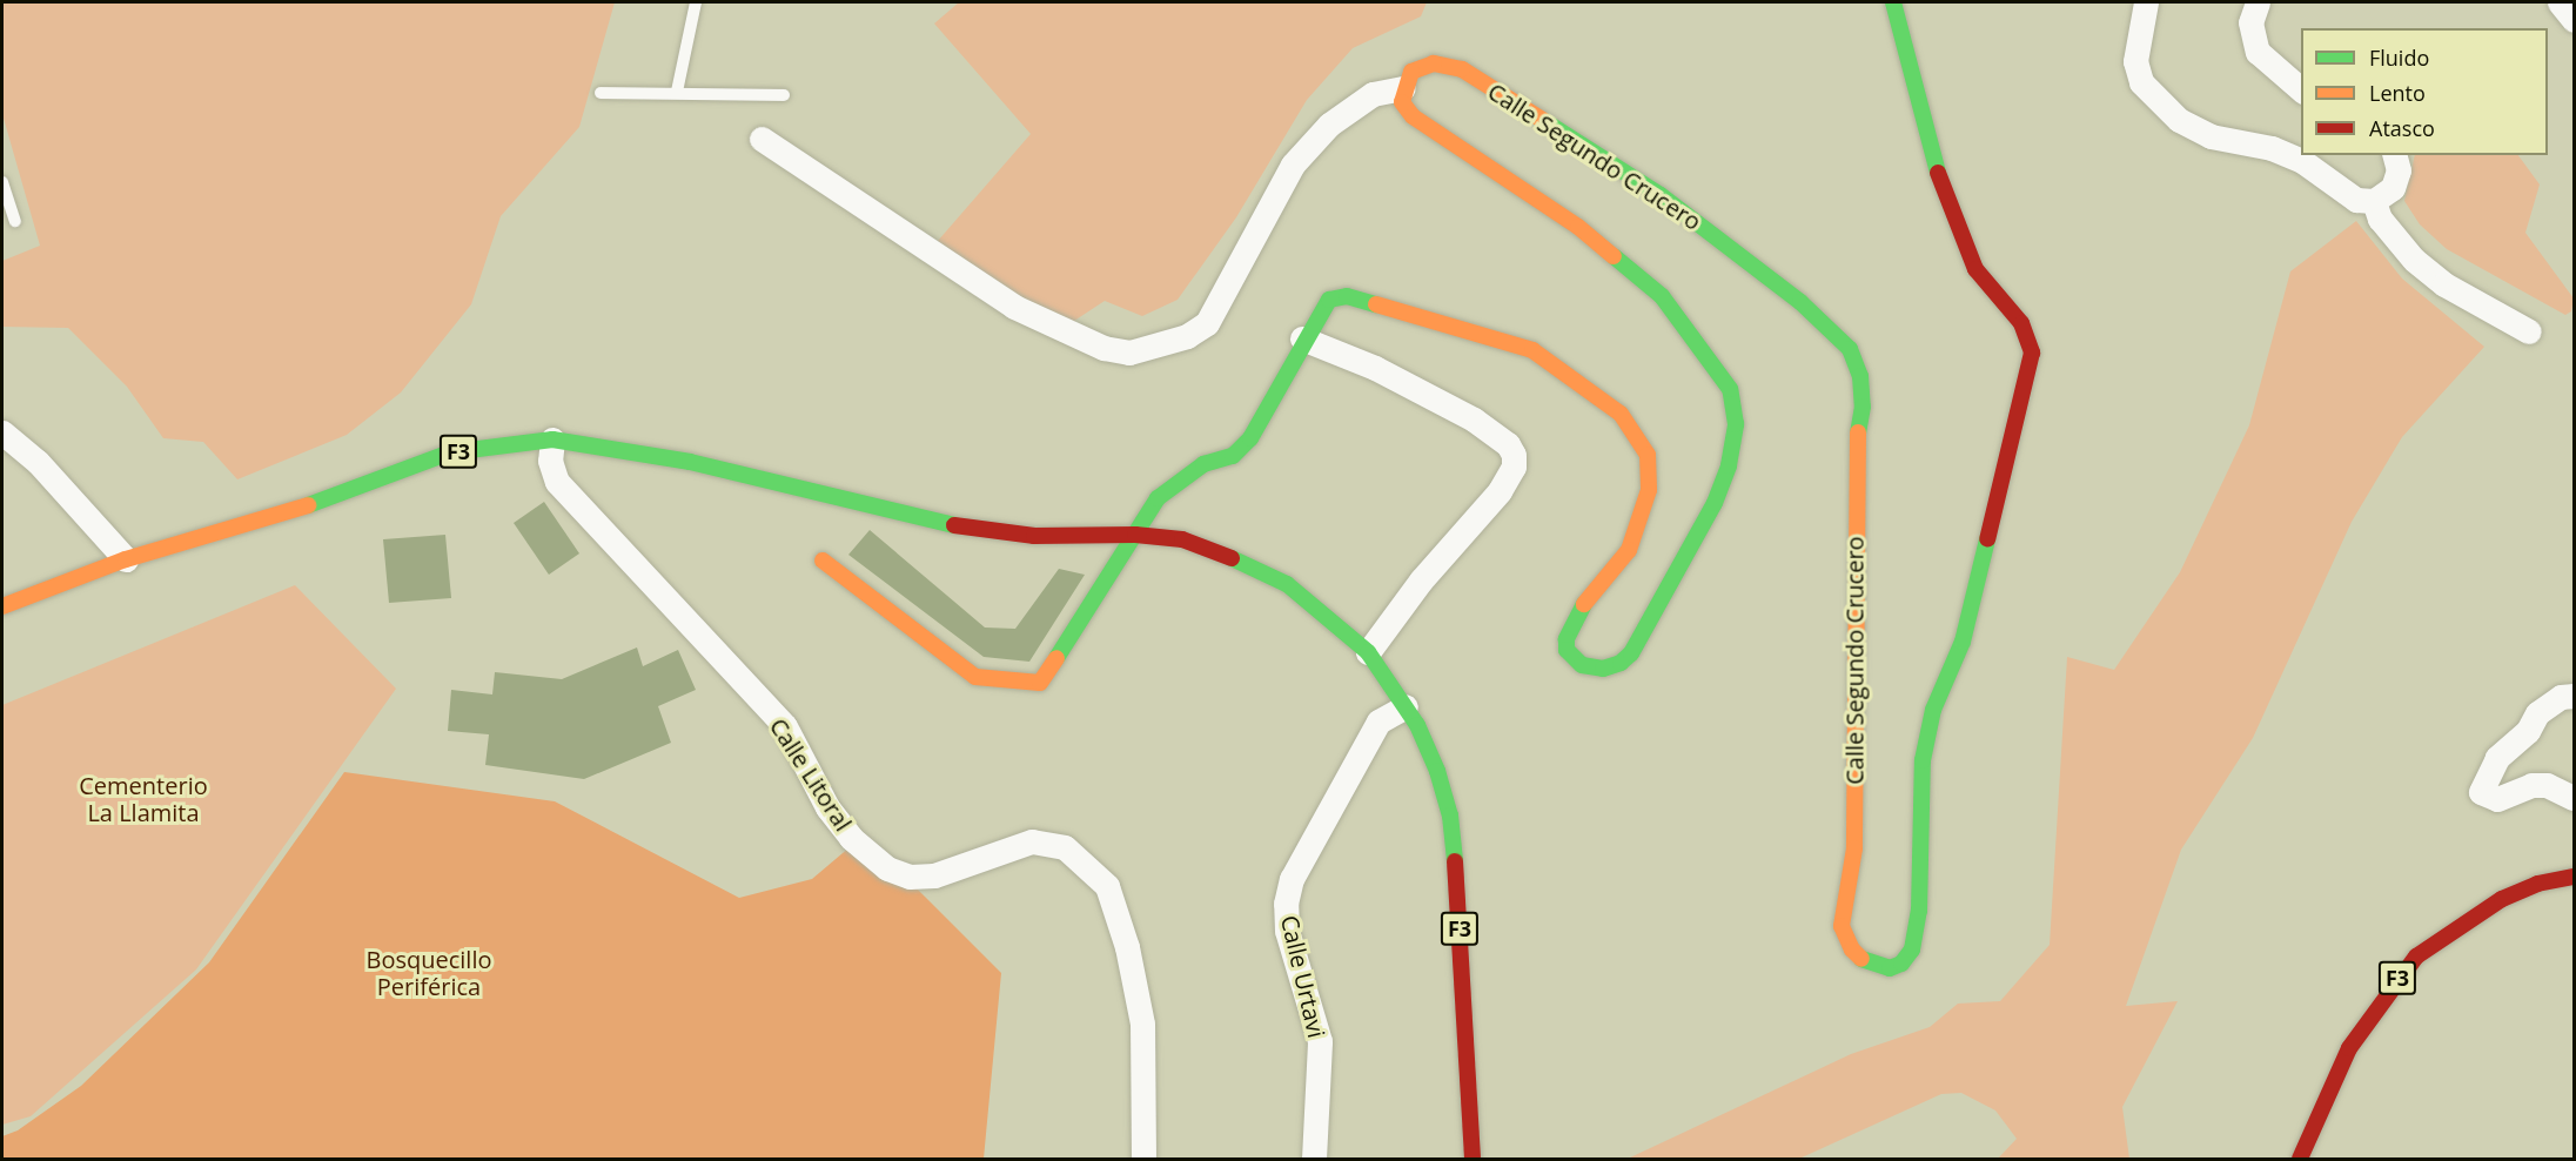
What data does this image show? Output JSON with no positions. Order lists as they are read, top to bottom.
{
  "streets": {
    "main road": ["Calle Segundo Crucero", "F3"],
    "street": ["Calle Litoral", "Calle Urtavi"]
  },
  "crossings": [
    ["F3", "Calle Litoral"],
    ["F3", "Calle Urtavi"]
  ],
  "parks": ["Cementerio La Llamita", "Bosquecillo Periférica"],
  "legend": ["Fluido", "Lento", "Atasco"]
}
